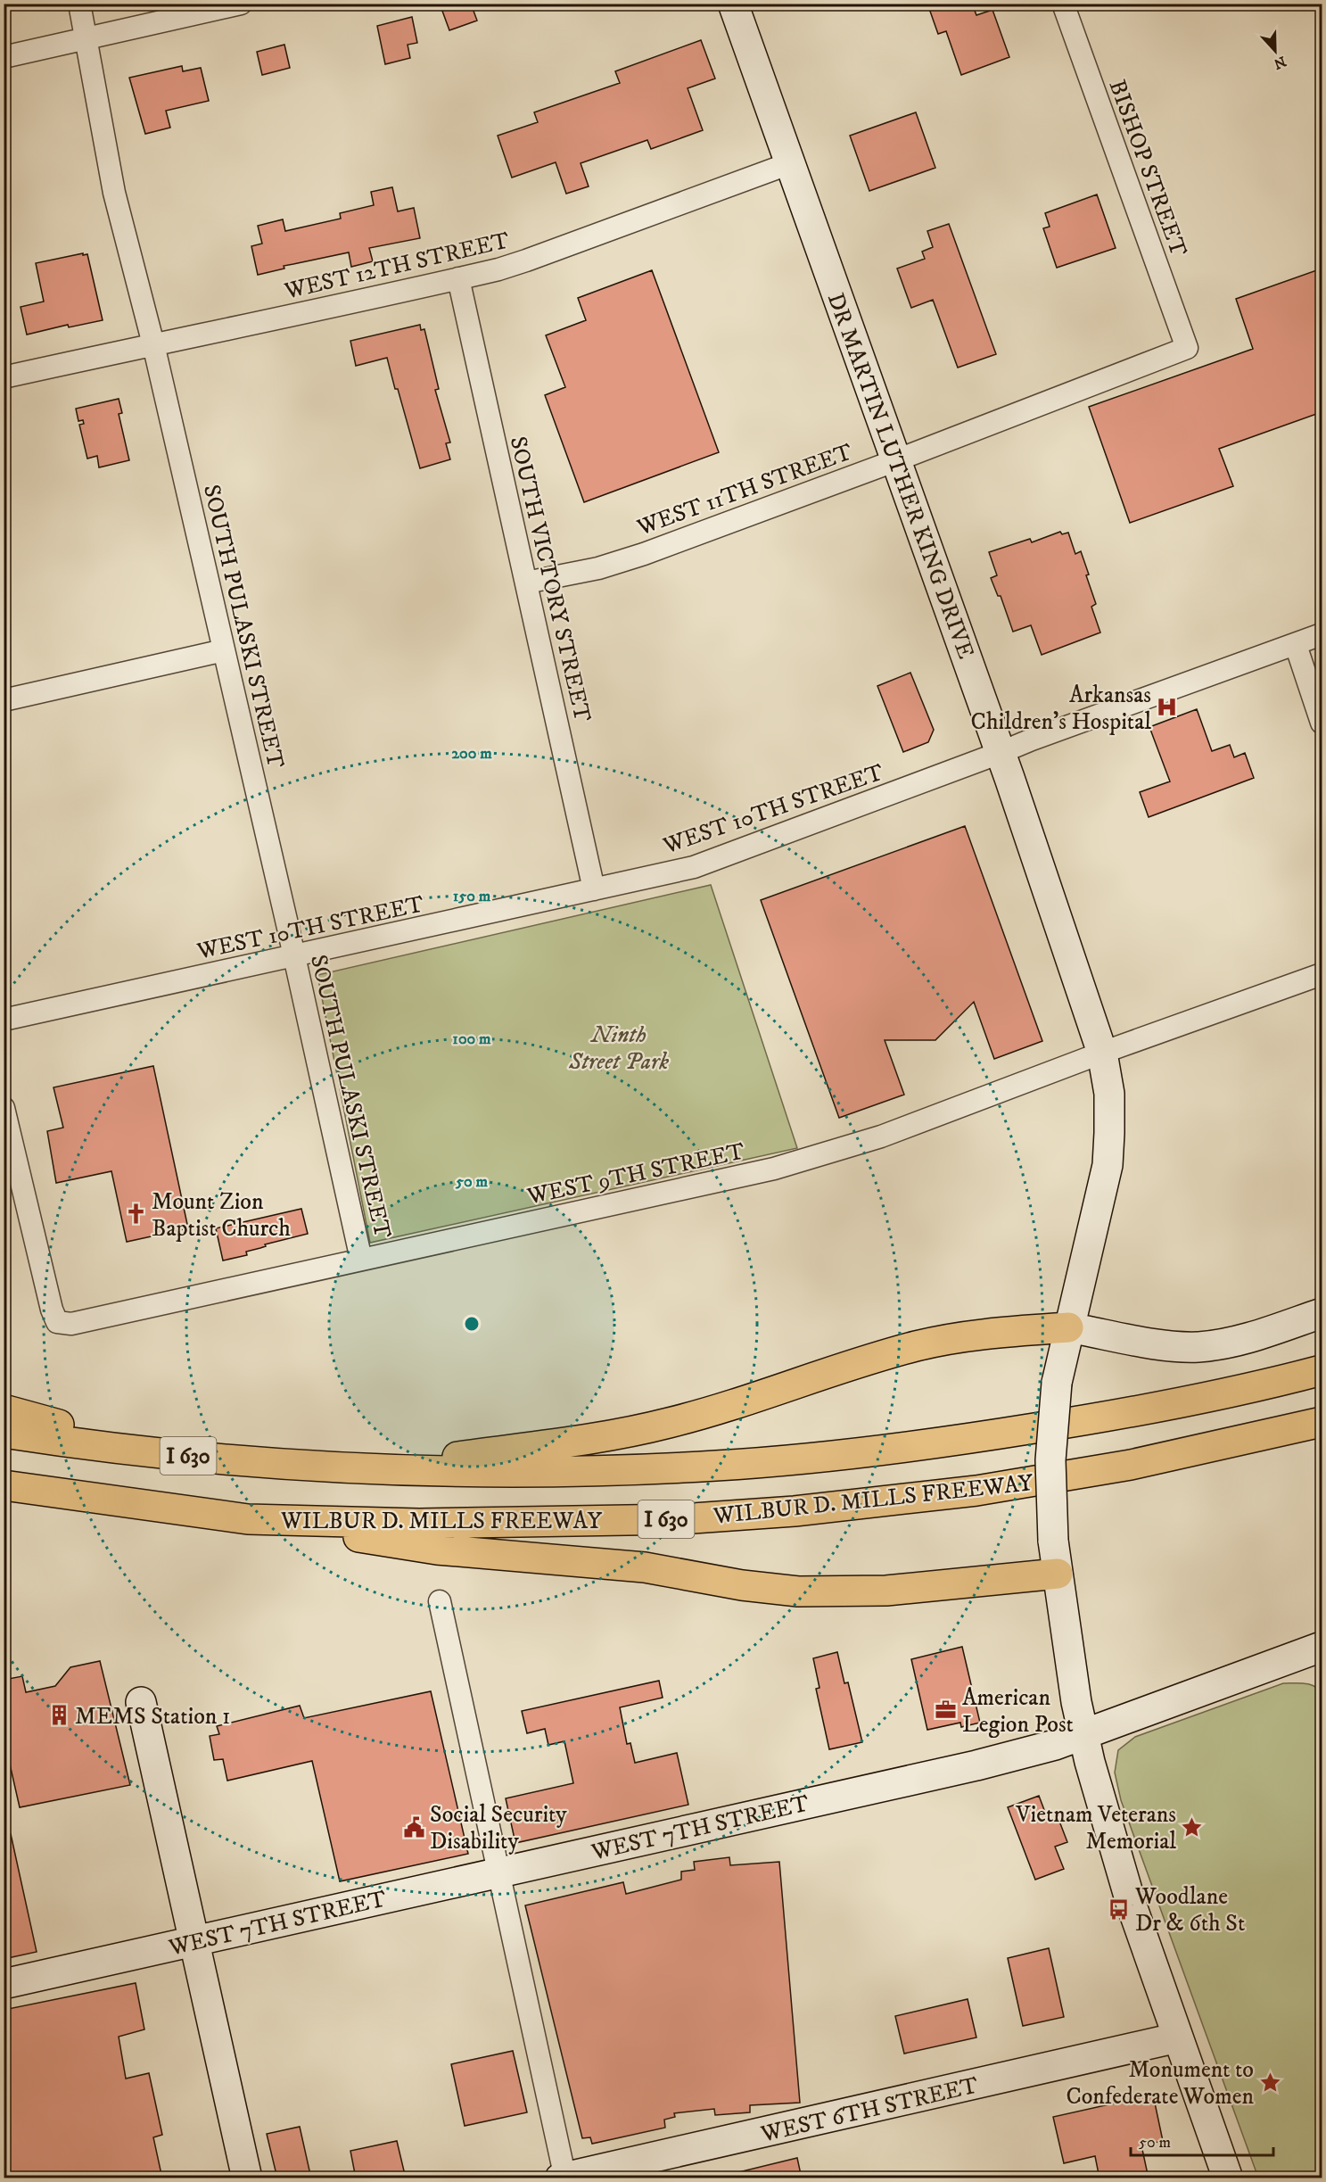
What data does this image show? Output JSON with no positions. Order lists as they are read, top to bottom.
{
  "streets": {
    "highway": ["I 630", "WILBUR D. MILLS FREEWAY"],
    "street": [
      "BISHOP STREET",
      "WEST 12TH STREET",
      "DR MARTIN LUTHER KING DRIVE",
      "WEST 11TH STREET",
      "SOUTH VICTORY STREET",
      "SOUTH PULASKI STREET",
      "WEST 10TH STREET",
      "WEST 9TH STREET",
      "WEST 7TH STREET",
      "WEST 6TH STREET"
    ]
  },
  "crossings": [
    ["BISHOP STREET", "WEST 11TH STREET"],
    ["WEST 12TH STREET", "DR MARTIN LUTHER KING DRIVE"],
    ["WEST 12TH STREET", "SOUTH VICTORY STREET"],
    ["WEST 12TH STREET", "SOUTH PULASKI STREET"],
    ["DR MARTIN LUTHER KING DRIVE", "WEST 11TH STREET"],
    ["DR MARTIN LUTHER KING DRIVE", "WEST 10TH STREET"],
    ["DR MARTIN LUTHER KING DRIVE", "WEST 9TH STREET"],
    ["DR MARTIN LUTHER KING DRIVE", "WEST 7TH STREET"],
    ["DR MARTIN LUTHER KING DRIVE", "WEST 6TH STREET"],
    ["WEST 11TH STREET", "SOUTH VICTORY STREET"],
    ["SOUTH VICTORY STREET", "WEST 10TH STREET"],
    ["SOUTH PULASKI STREET", "WEST 10TH STREET"],
    ["SOUTH PULASKI STREET", "WEST 9TH STREET"]
  ],
  "parks": ["Ninth Street Park"],
  "places": {
    "hospital": ["Arkansas Children's Hospital"],
    "church": ["Mount Zion Baptist Church"],
    "office": ["American Legion Post"],
    "building": ["MEMS Station 1"],
    "public building": ["Social Security Disability"],
    "place": ["Vietnam Veterans Memorial", "Monument to Confederate Women"],
    "bus stop": ["Woodlane Dr & 6th St"]
  },
  "scale_bar": "50 m",
  "north": "bottom",
  "rings": [
    "200 m",
    "150 m",
    "100 m",
    "50 m"
  ]
}
